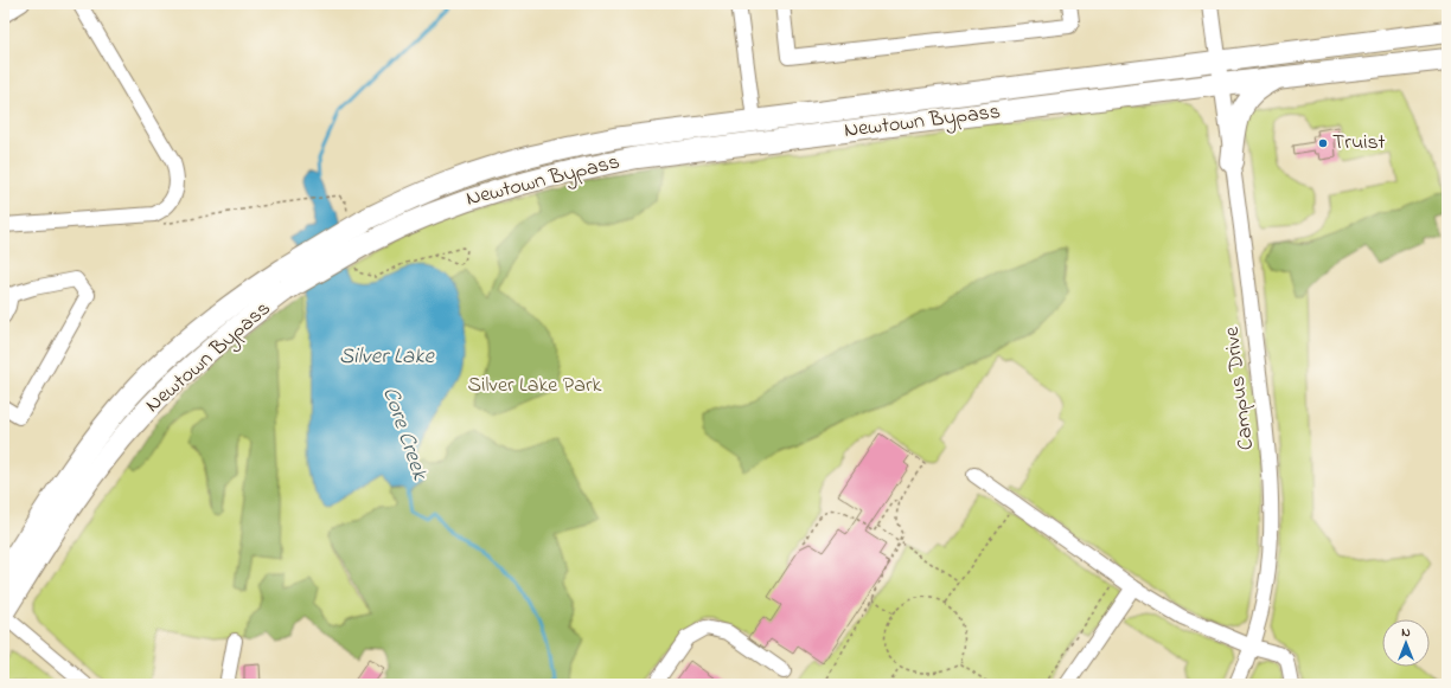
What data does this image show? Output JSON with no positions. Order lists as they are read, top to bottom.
{
  "streets": {
    "highway": ["Newtown Bypass"],
    "street": ["Campus Drive"]
  },
  "crossings": [
    ["Newtown Bypass", "Campus Drive"]
  ],
  "water": ["Silver Lake", "Core Creek"],
  "parks": ["Silver Lake Park"],
  "places": ["Truist"],
  "north": "top"
}
